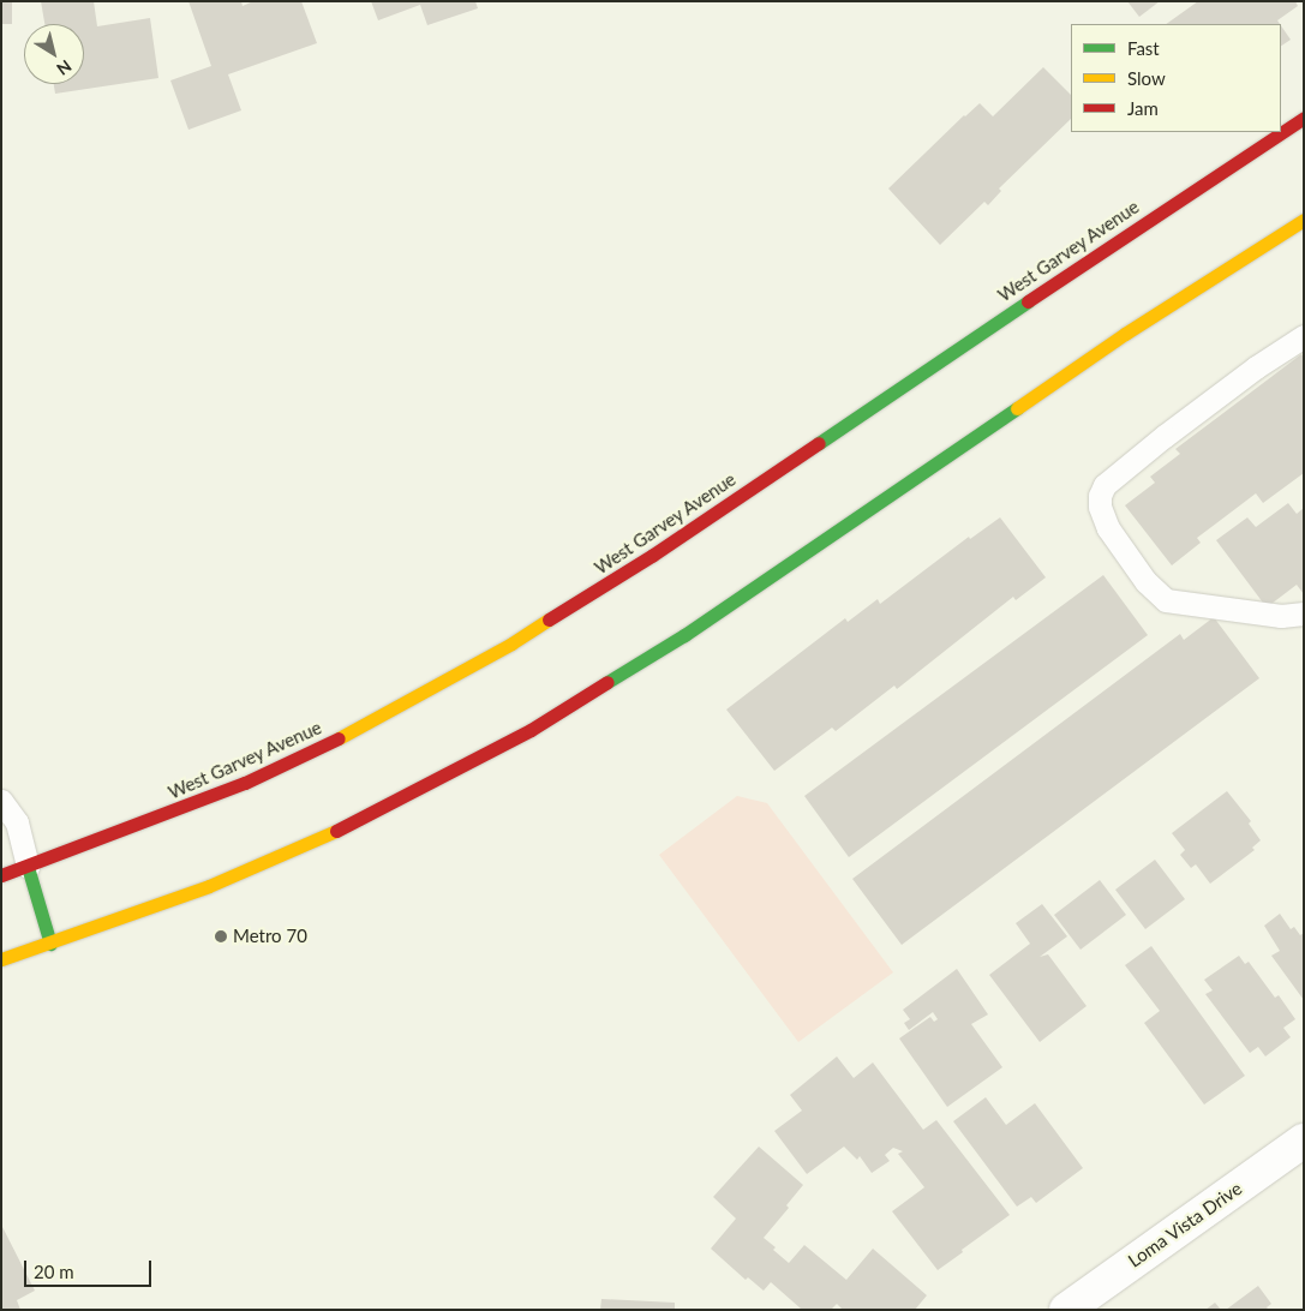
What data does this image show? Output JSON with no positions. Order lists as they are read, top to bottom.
{
  "streets": {
    "main road": ["West Garvey Avenue"],
    "street": ["Loma Vista Drive"]
  },
  "places": ["Metro 70"],
  "legend": ["Fast", "Slow", "Jam"],
  "scale_bar": "20 m",
  "north": "bottom right"
}
